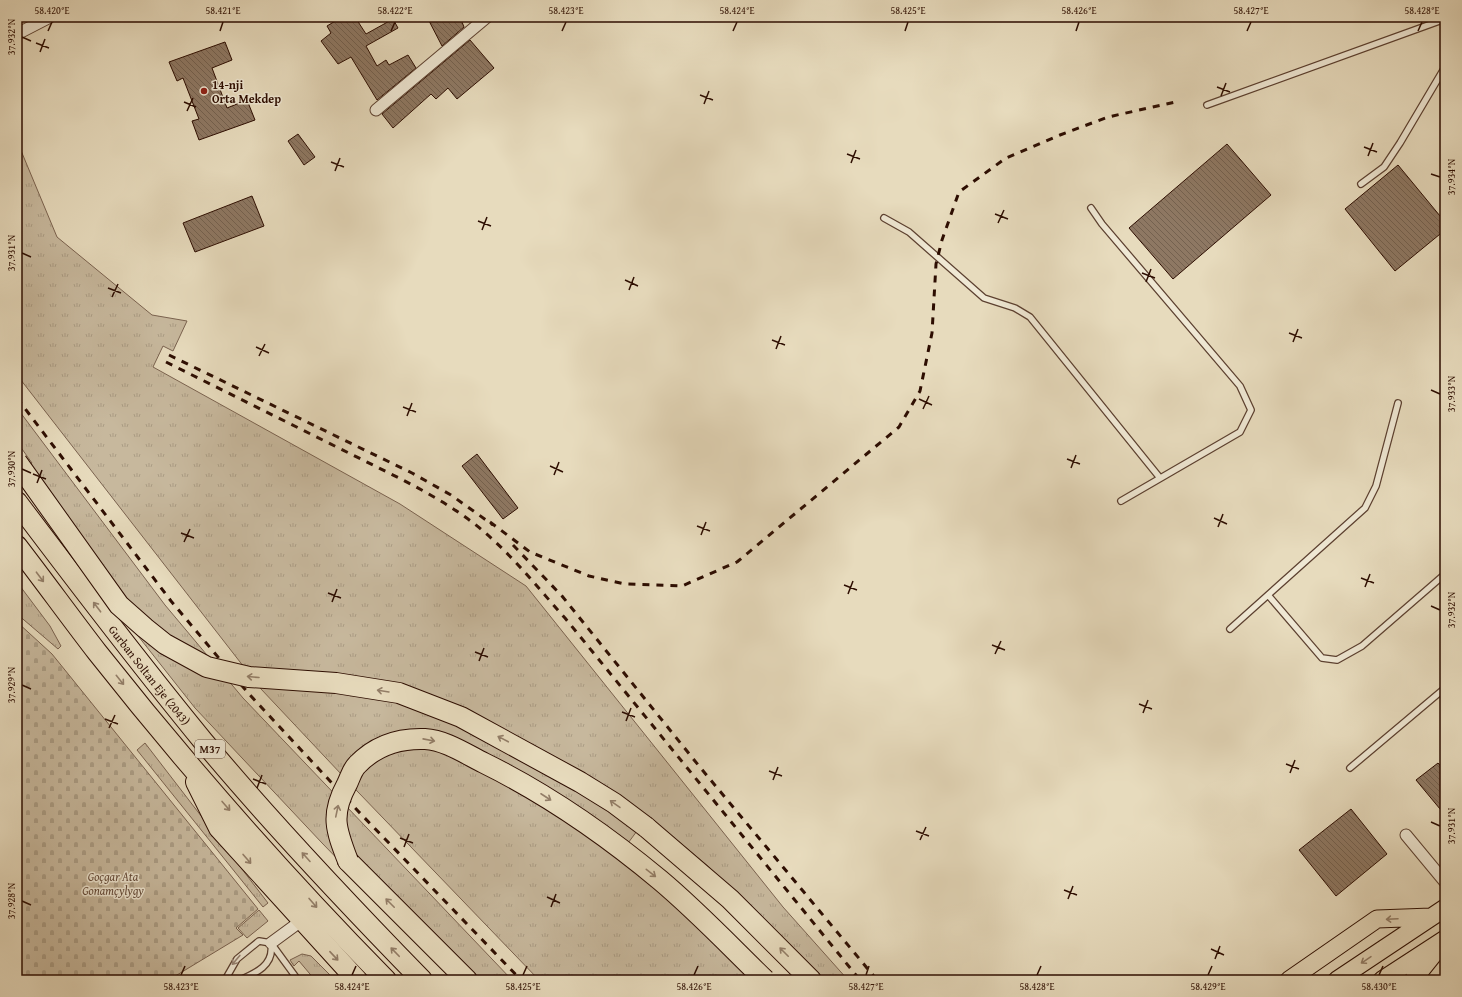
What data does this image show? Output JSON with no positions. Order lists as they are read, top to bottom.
{
  "streets": {
    "highway": ["Gurban Soltan Eje (2043)", "M37"]
  },
  "parks": ["Goçgar Ata Gonamçylygy"],
  "places": ["14-nji Orta Mekdep"],
  "coordinates": [
    "58.420°E",
    "58.421°E",
    "58.422°E",
    "58.423°E",
    "58.424°E",
    "58.425°E",
    "58.426°E",
    "58.427°E",
    "58.428°E",
    "37.932°N",
    "37.934°N",
    "37.931°N",
    "37.933°N",
    "37.930°N",
    "37.929°N",
    "37.928°N",
    "58.429°E",
    "58.430°E"
  ]
}
